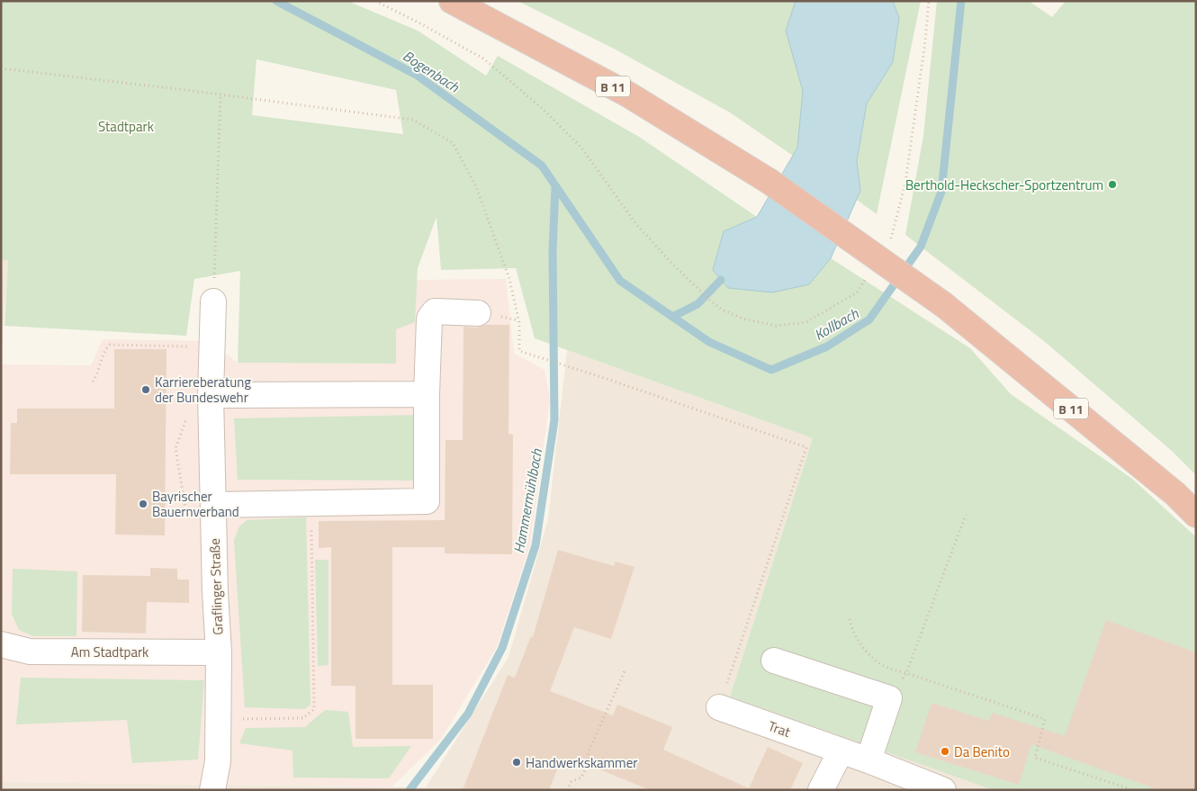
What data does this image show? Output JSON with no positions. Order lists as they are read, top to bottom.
{
  "streets": {
    "highway": ["B 11"],
    "street": ["Graflinger Straße", "Am Stadtpark", "Trat"]
  },
  "crossings": [
    ["Graflinger Straße", "Am Stadtpark"]
  ],
  "water": ["Bogenbach", "Kollbach", "Hammermühlbach"],
  "parks": ["Stadtpark"],
  "places": [
    "Berthold-Heckscher-Sportzentrum",
    "Karriereberatung der Bundeswehr",
    "Bayrischer Bauernverband",
    "Da Benito",
    "Handwerkskammer"
  ]
}
